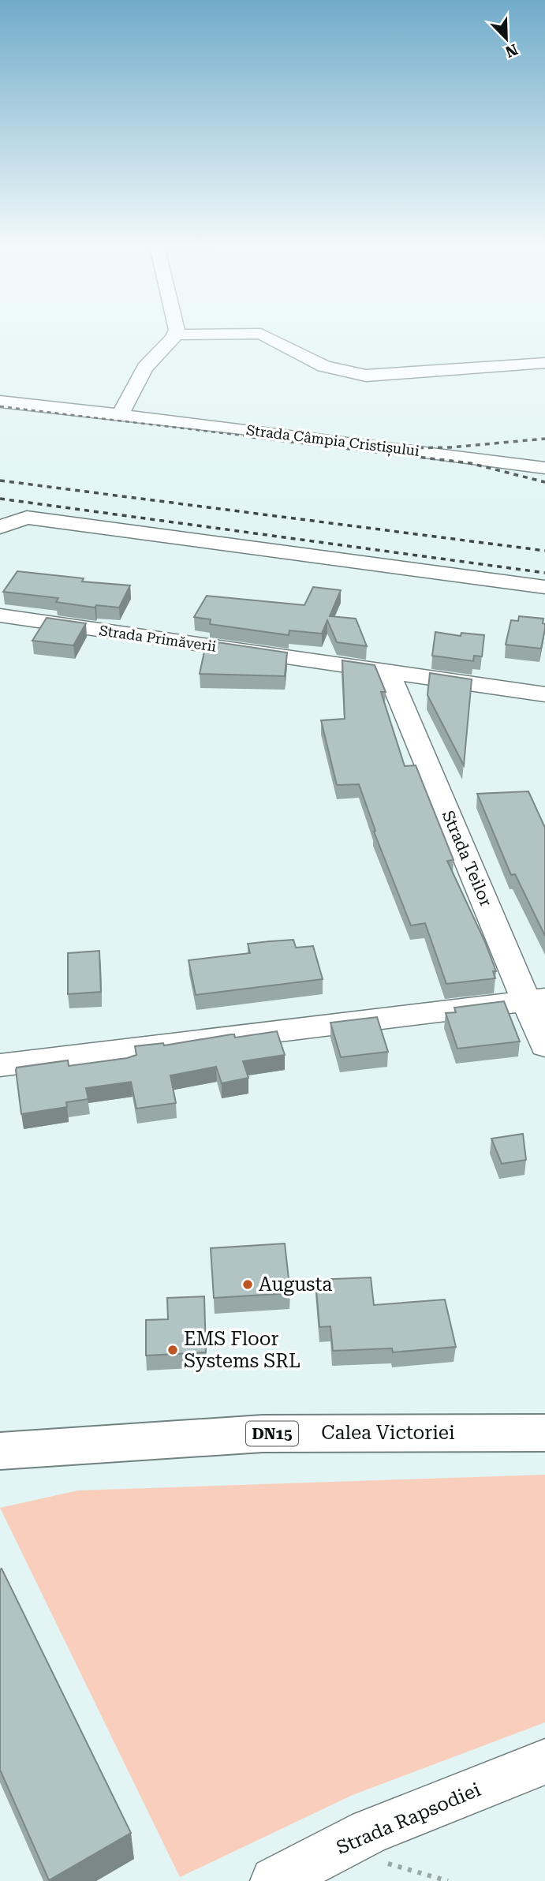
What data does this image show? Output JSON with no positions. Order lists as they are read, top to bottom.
{
  "streets": {
    "main road": ["Calea Victoriei", "DN15"],
    "street": [
      "Strada Câmpia Cristișului",
      "Strada Primăverii",
      "Strada Teilor",
      "Strada Rapsodiei"
    ]
  },
  "crossings": [
    ["Strada Primăverii", "Strada Teilor"]
  ],
  "places": ["Augusta", "EMS Floor Systems SRL"],
  "north": "bottom right"
}
